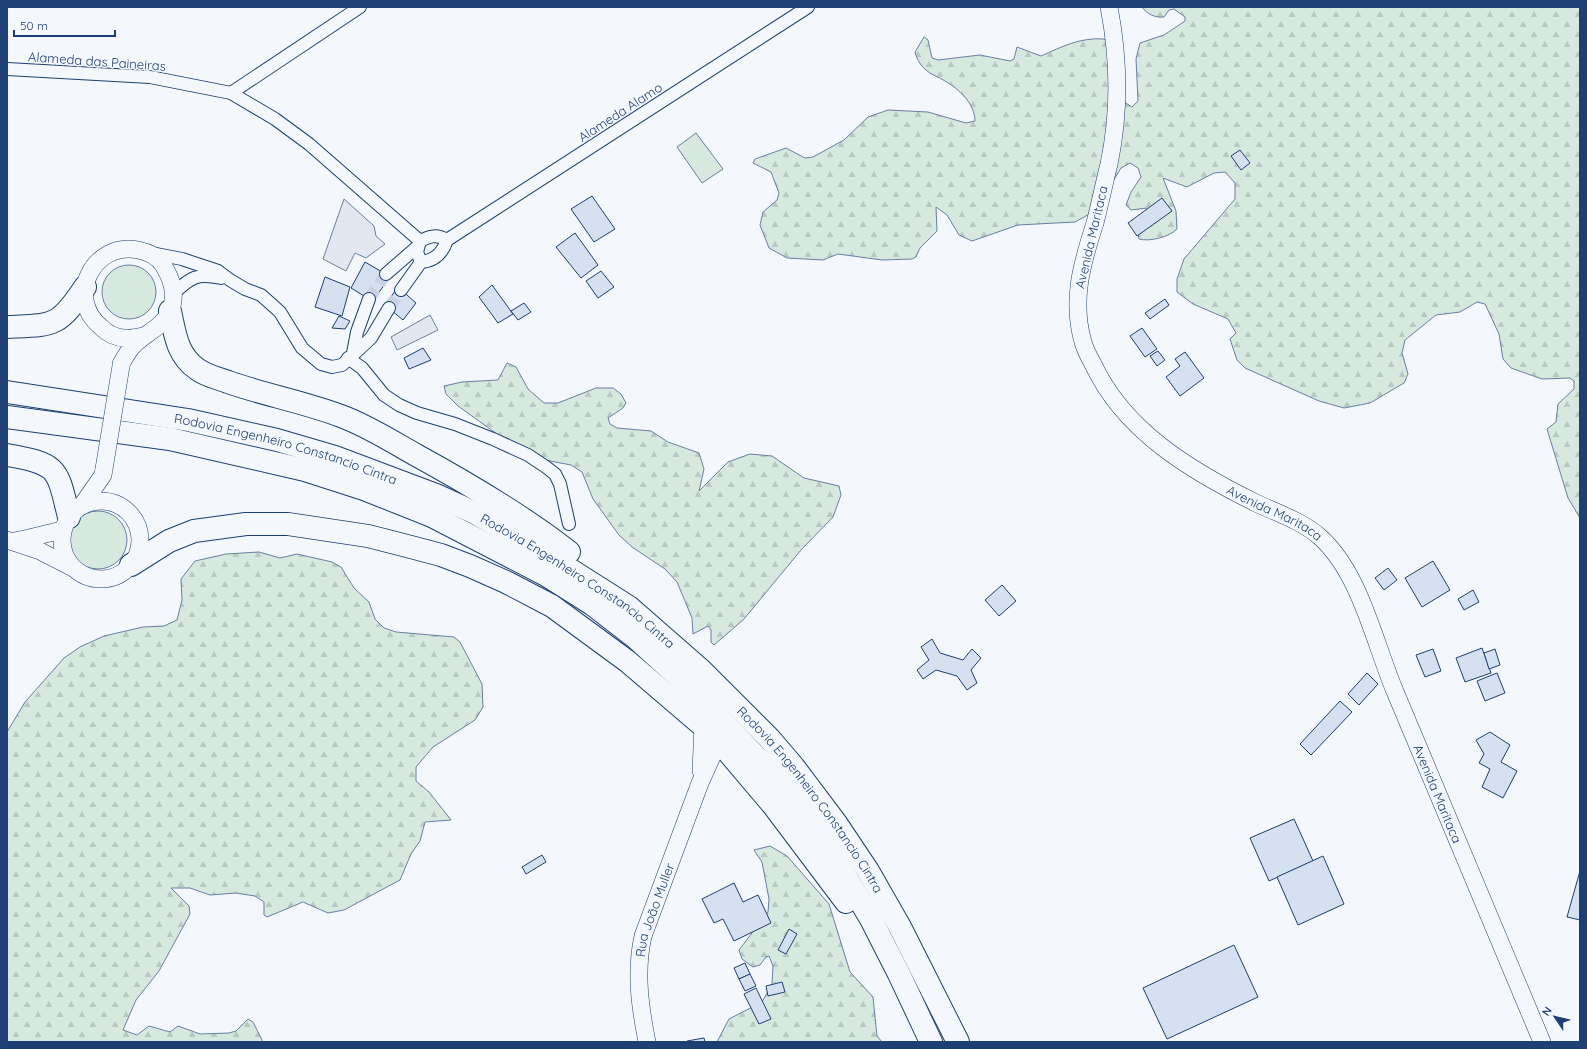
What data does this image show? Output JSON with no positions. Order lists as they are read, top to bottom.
{
  "streets": {
    "highway": ["Rodovia Engenheiro Constancio Cintra"],
    "street": [
      "Alameda das Paineiras",
      "Alameda Alamo",
      "Avenida Maritaca",
      "Rua João Muller"
    ]
  },
  "scale_bar": "50 m",
  "north": "top left"
}
